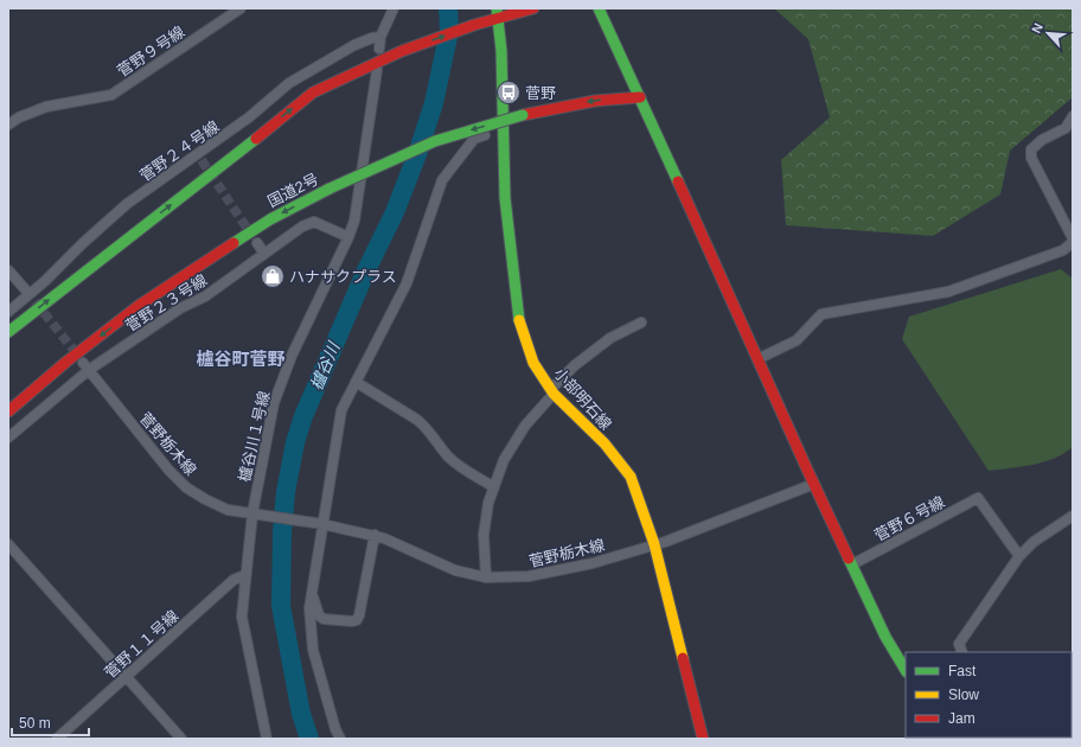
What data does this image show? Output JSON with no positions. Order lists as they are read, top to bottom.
{
  "streets": {
    "main road": ["国道2号", "小部明石線"],
    "street": [
      "菅野９号線",
      "菅野２４号線",
      "菅野２３号線",
      "櫨谷川１号線",
      "菅野栃木線",
      "菅野６号線",
      "菅野１１号線"
    ]
  },
  "crossings": [
    ["菅野２３号線", "櫨谷川１号線"],
    ["菅野２３号線", "菅野栃木線"],
    ["小部明石線", "菅野栃木線"],
    ["櫨谷川１号線", "菅野栃木線"],
    ["櫨谷川１号線", "菅野１１号線"]
  ],
  "districts": ["櫨谷町菅野"],
  "water": ["櫨谷川"],
  "places": {
    "bus stop": ["菅野"],
    "shop": ["ハナサクプラス"]
  },
  "legend": ["Fast", "Slow", "Jam"],
  "scale_bar": "50 m",
  "north": "top left"
}
